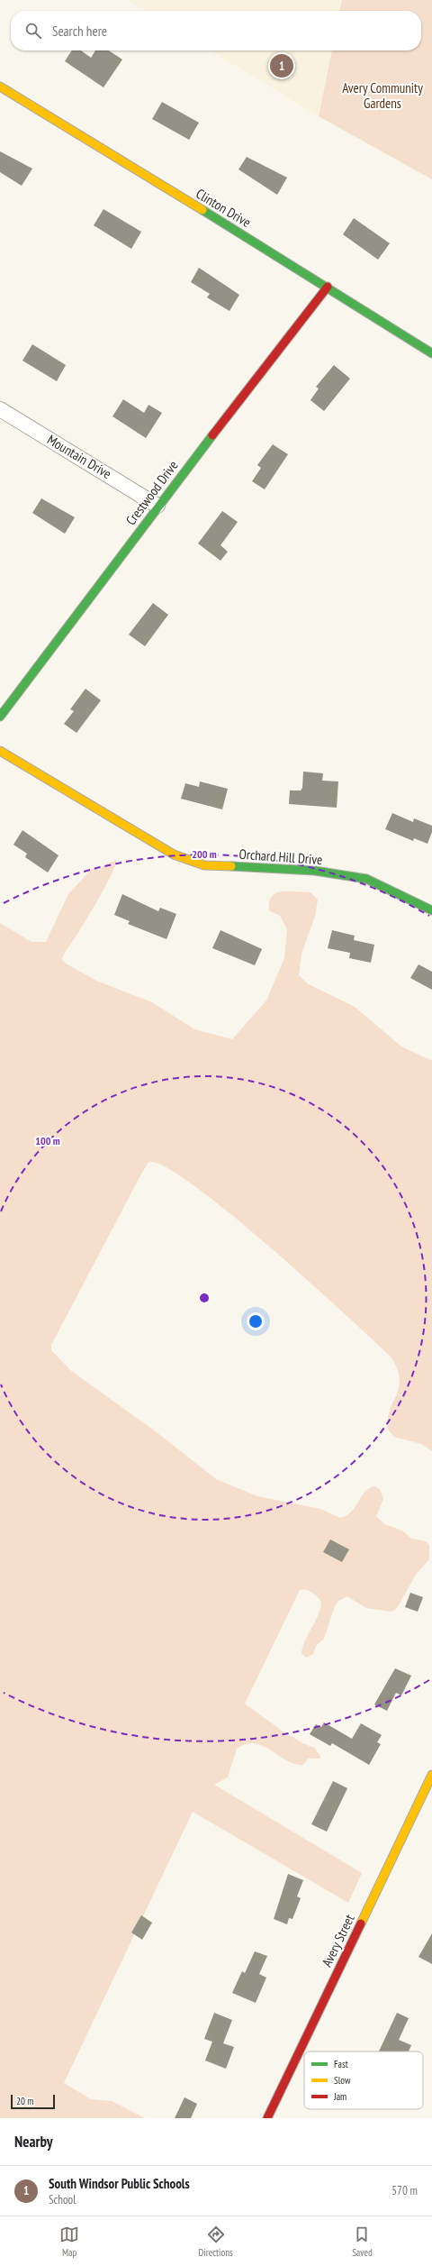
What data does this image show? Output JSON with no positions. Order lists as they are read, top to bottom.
{
  "streets": {
    "street": [
      "Clinton Drive",
      "Mountain Drive",
      "Crestwood Drive",
      "Orchard Hill Drive",
      "Avery Street"
    ]
  },
  "crossings": [
    ["Clinton Drive", "Crestwood Drive"],
    ["Mountain Drive", "Crestwood Drive"]
  ],
  "parks": ["Avery Community Gardens"],
  "legend": ["Fast", "Slow", "Jam"],
  "scale_bar": "20 m",
  "page": {
    "search": "Search here",
    "pins": "1",
    "scale": "20 m",
    "heading": "Nearby",
    "list": [
      {
        "mark": "1",
        "name": "South Windsor Public Schools",
        "note": "School",
        "value": "570 m"
      }
    ],
    "nav": ["Map", "Directions", "Saved"]
  },
  "rings": ["200 m", "100 m"]
}
